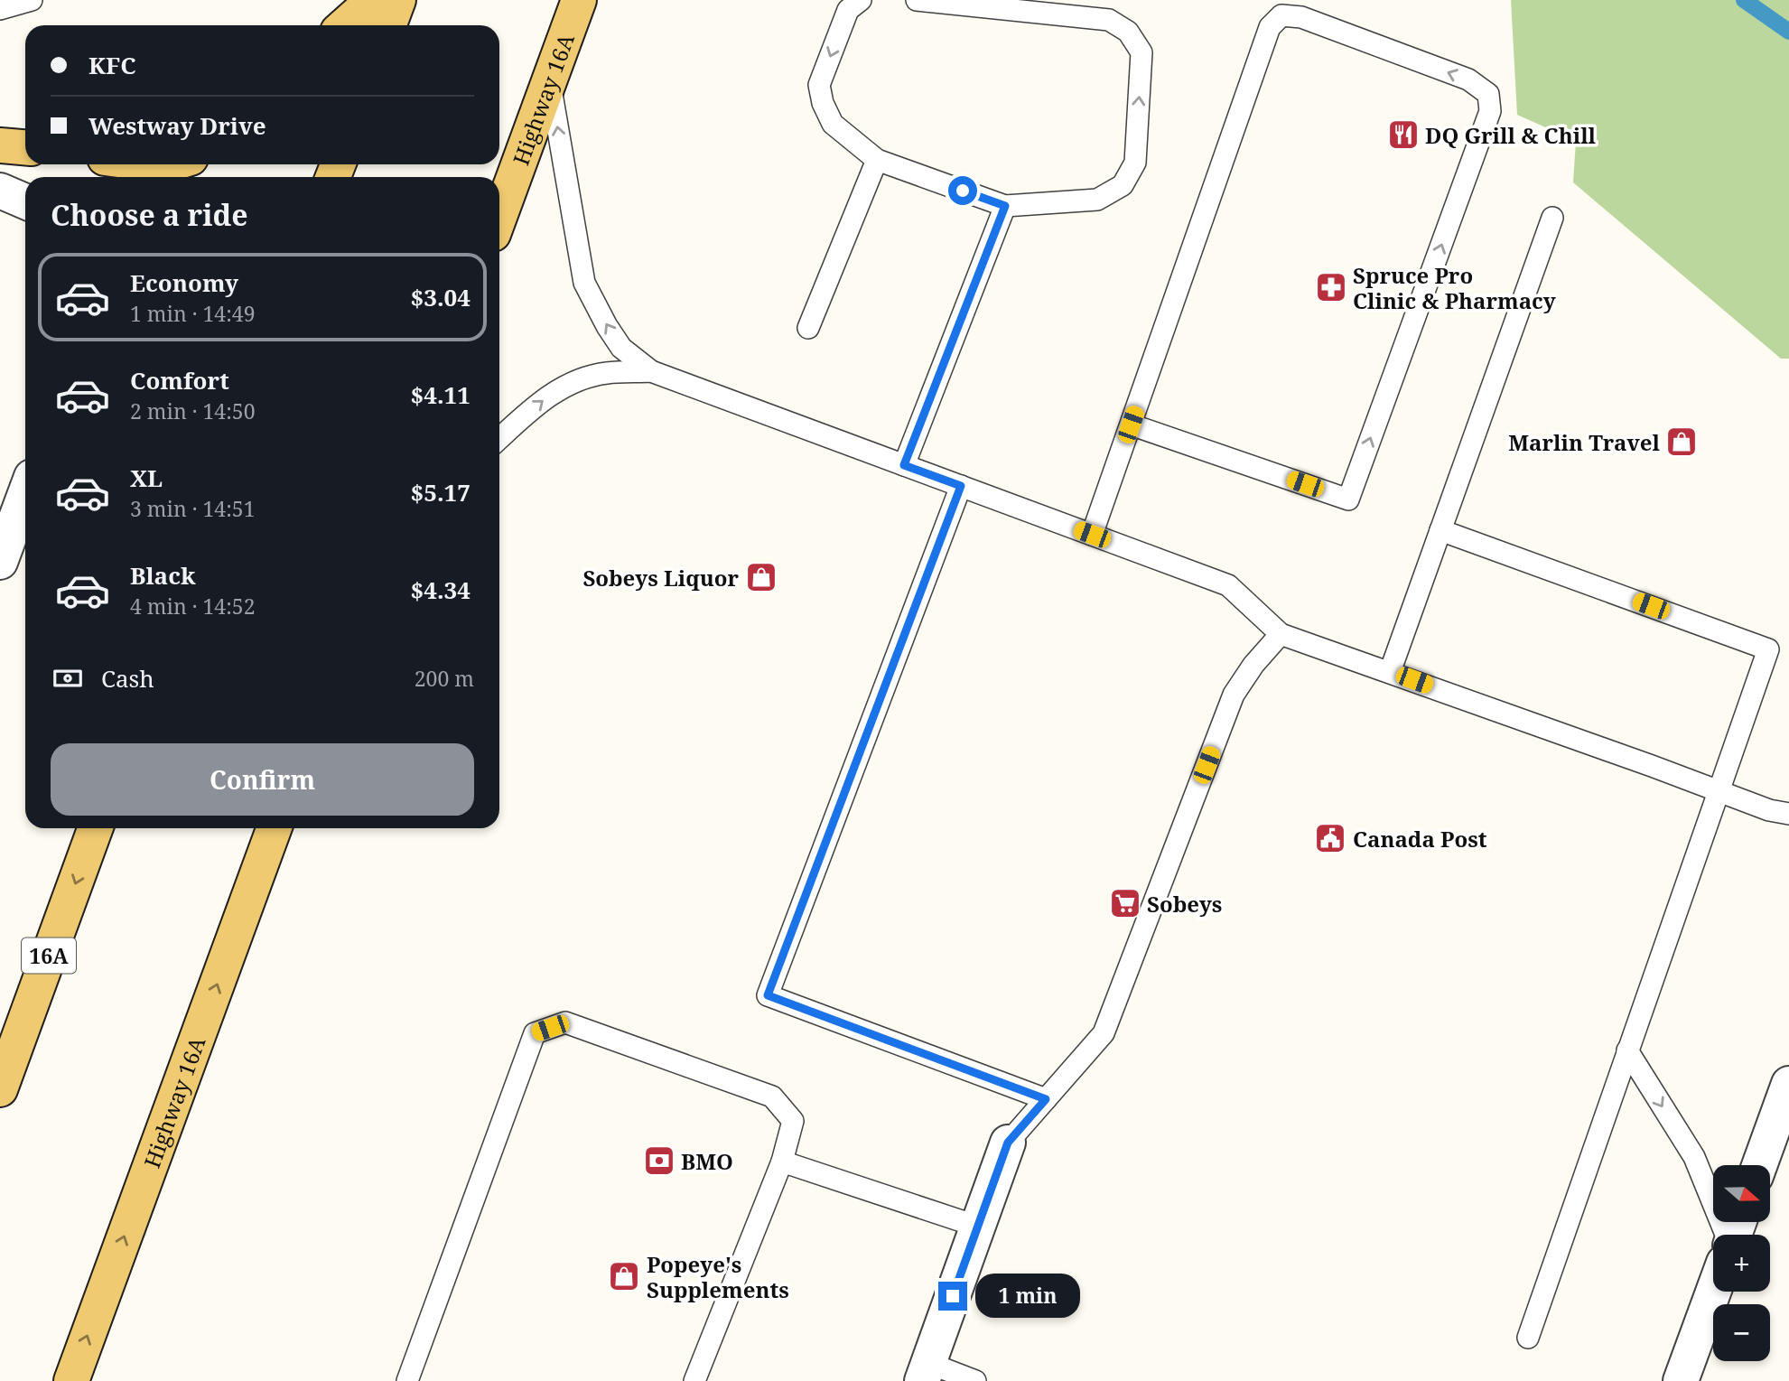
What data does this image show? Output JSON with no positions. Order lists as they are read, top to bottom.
{
  "streets": {
    "main road": ["Highway 16A", "16A"]
  },
  "places": {
    "restaurant": ["DQ Grill & Chill"],
    "pharmacy": ["Spruce Pro Clinic & Pharmacy"],
    "shop": ["Marlin Travel", "Sobeys Liquor", "Popeye's Supplements"],
    "public building": ["Canada Post"],
    "supermarket": ["Sobeys"],
    "bank": ["BMO"]
  },
  "north": "right",
  "page": {
    "banner": ["KFC", "Westway Drive"],
    "heading": "Choose a ride",
    "list": [
      {
        "name": "Economy",
        "note": "1 min · 14:49",
        "value": "$3.04"
      },
      {
        "name": "Comfort",
        "note": "2 min · 14:50",
        "value": "$4.11"
      },
      {
        "name": "XL",
        "note": "3 min · 14:51",
        "value": "$5.17"
      },
      {
        "name": "Black",
        "note": "4 min · 14:52",
        "value": "$4.34"
      }
    ],
    "pay": ["Cash", "200 m"],
    "buttons": "Confirm",
    "map_buttons": ["+", "−"],
    "bubble": "1 min"
  }
}
